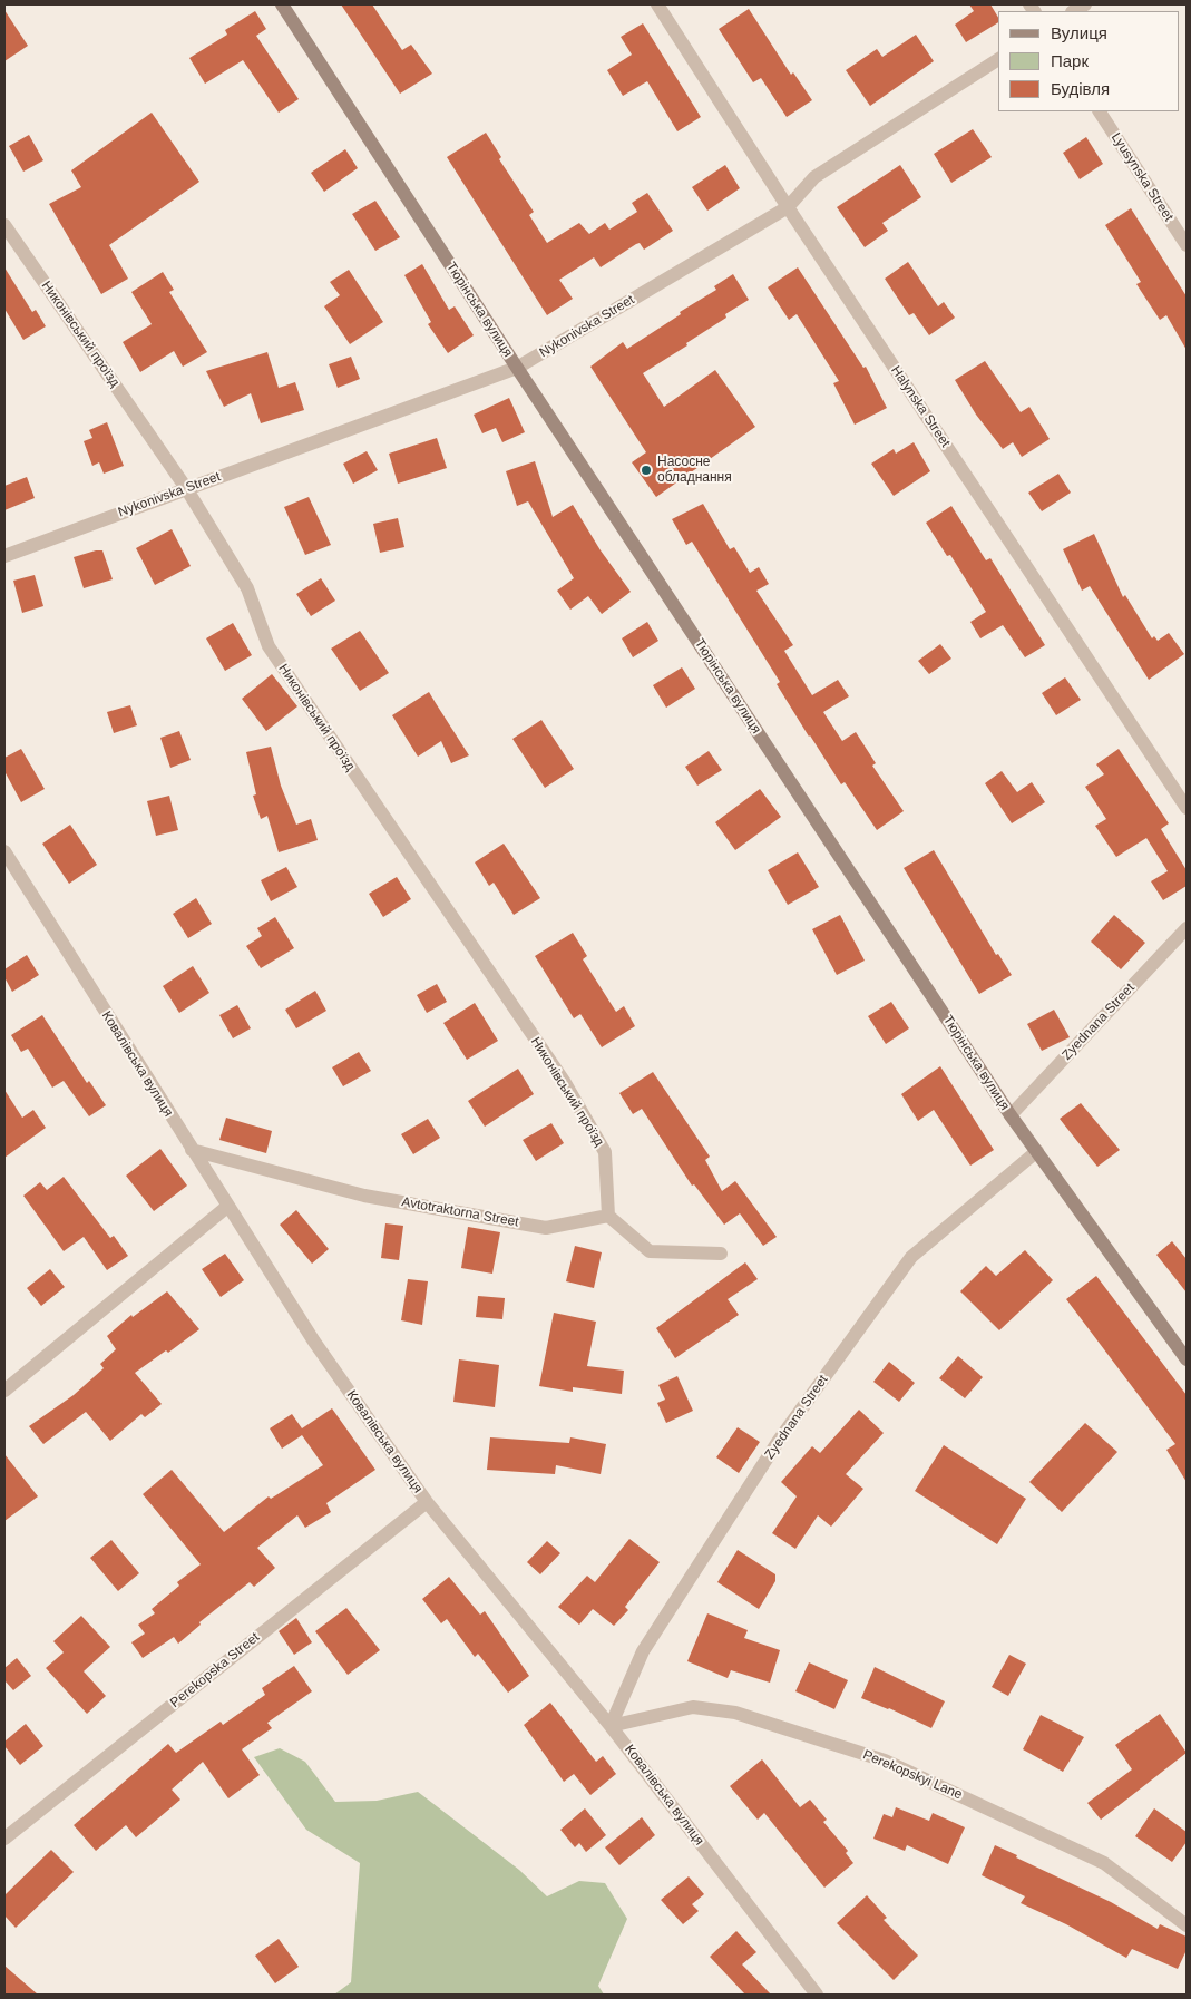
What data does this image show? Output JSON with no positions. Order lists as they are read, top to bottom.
{
  "streets": {
    "main road": ["Тюрінська вулиця"],
    "street": [
      "Lyusynska Street",
      "Nykonivska Street",
      "Никонівський проїзд",
      "Halynska Street",
      "Zyednana Street",
      "Ковалівська вулиця",
      "Avtotraktorna Street",
      "Perekopska Street",
      "Perekopskyi Lane"
    ]
  },
  "crossings": [
    ["Тюрінська вулиця", "Nykonivska Street"],
    ["Тюрінська вулиця", "Zyednana Street"],
    ["Nykonivska Street", "Никонівський проїзд"],
    ["Nykonivska Street", "Halynska Street"],
    ["Никонівський проїзд", "Avtotraktorna Street"],
    ["Zyednana Street", "Ковалівська вулиця"],
    ["Zyednana Street", "Perekopskyi Lane"],
    ["Ковалівська вулиця", "Avtotraktorna Street"],
    ["Ковалівська вулиця", "Perekopska Street"],
    ["Ковалівська вулиця", "Perekopskyi Lane"]
  ],
  "places": ["Насосне обладнання"],
  "legend": ["Вулиця", "Парк", "Будівля"]
}
